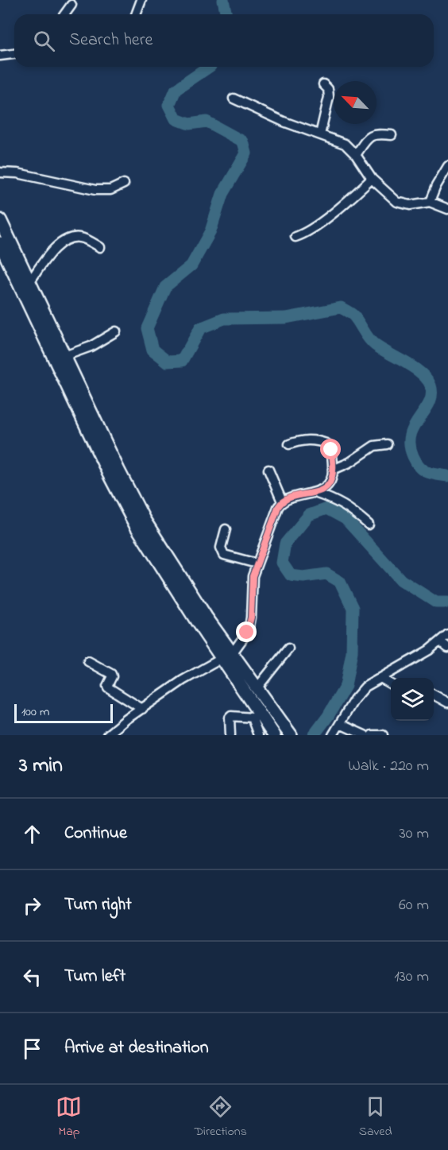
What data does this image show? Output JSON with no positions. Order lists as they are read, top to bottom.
{
  "scale_bar": "100 m",
  "north": "top left",
  "page": {
    "search": "Search here",
    "scale": "100 m",
    "heading": ["3 min", "Walk · 220 m"],
    "list": [
      ["Continue", "30 m"],
      ["Turn right", "60 m"],
      ["Turn left", "130 m"],
      "Arrive at destination"
    ],
    "nav": ["Map", "Directions", "Saved"]
  }
}
